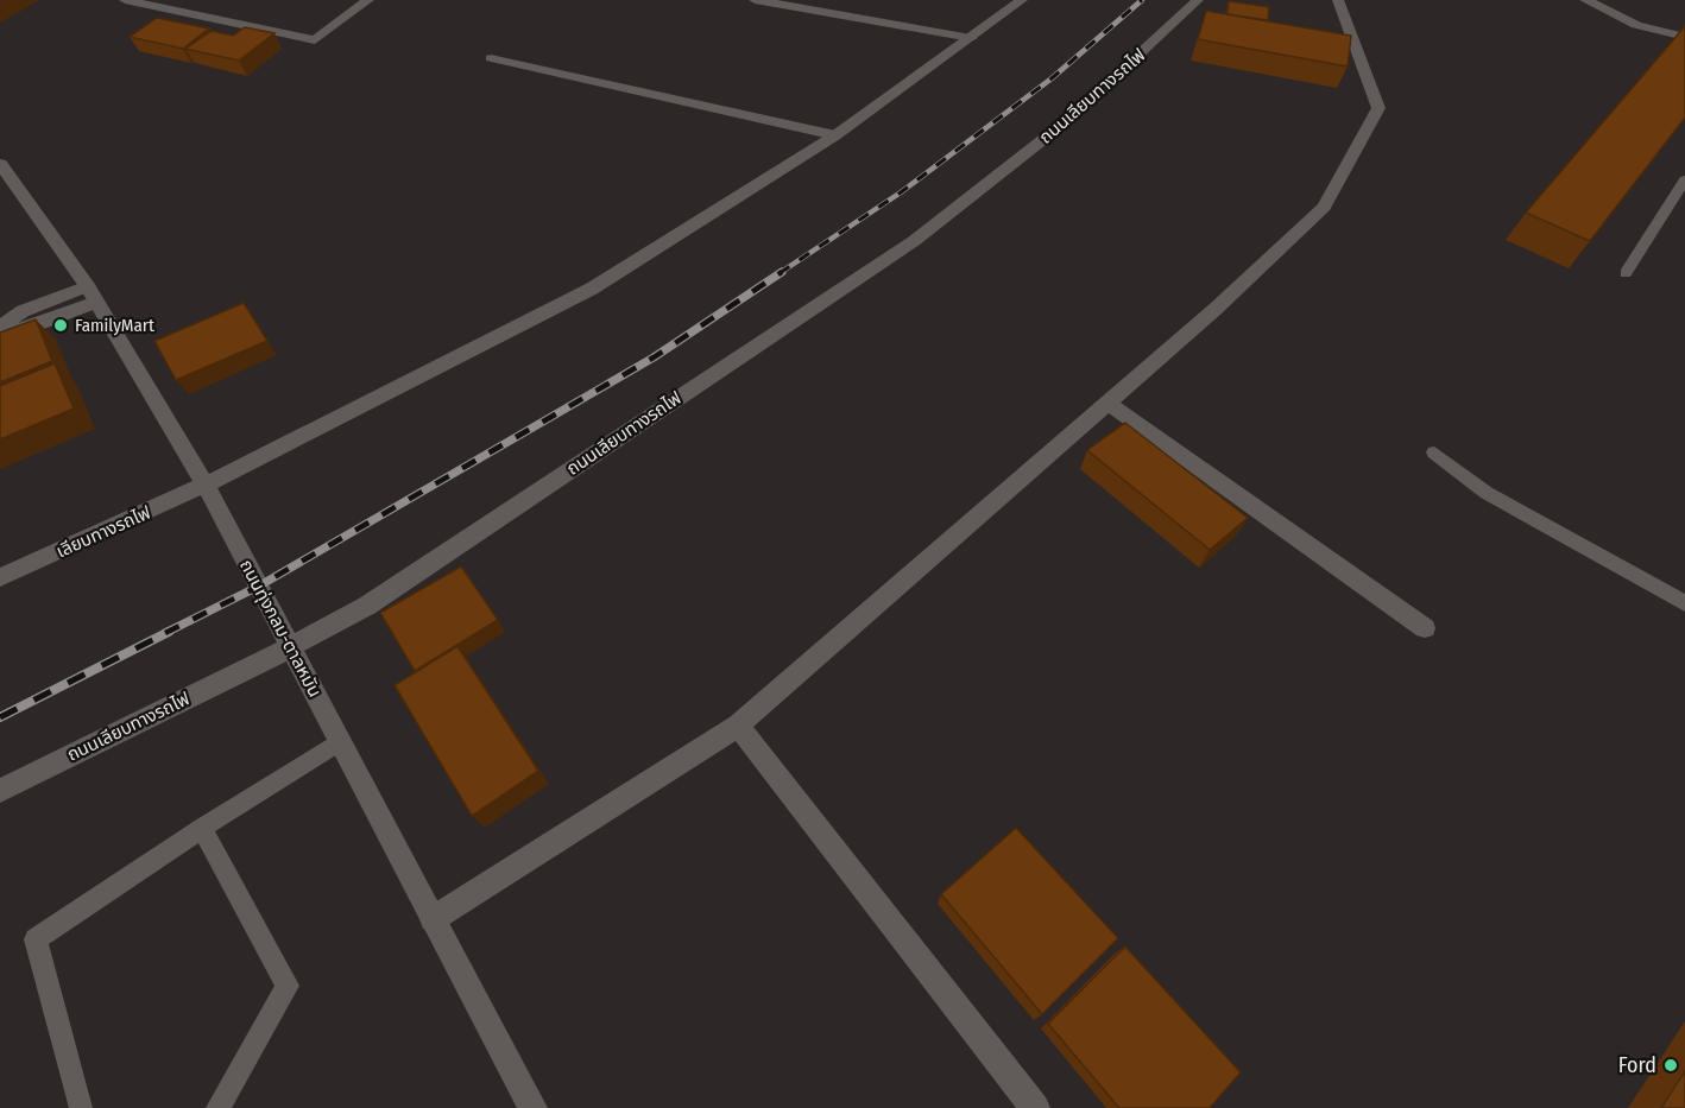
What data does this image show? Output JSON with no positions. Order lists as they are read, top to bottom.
{
  "streets": {
    "street": ["ถนนเลียบทางรถไฟ", "เลียบทางรถไฟ", "ถนนทุ่งกลม-ตาลหมัน"]
  },
  "crossings": [
    ["ถนนเลียบทางรถไฟ", "ถนนทุ่งกลม-ตาลหมัน"],
    ["เลียบทางรถไฟ", "ถนนทุ่งกลม-ตาลหมัน"]
  ],
  "places": ["FamilyMart", "Ford"]
}
